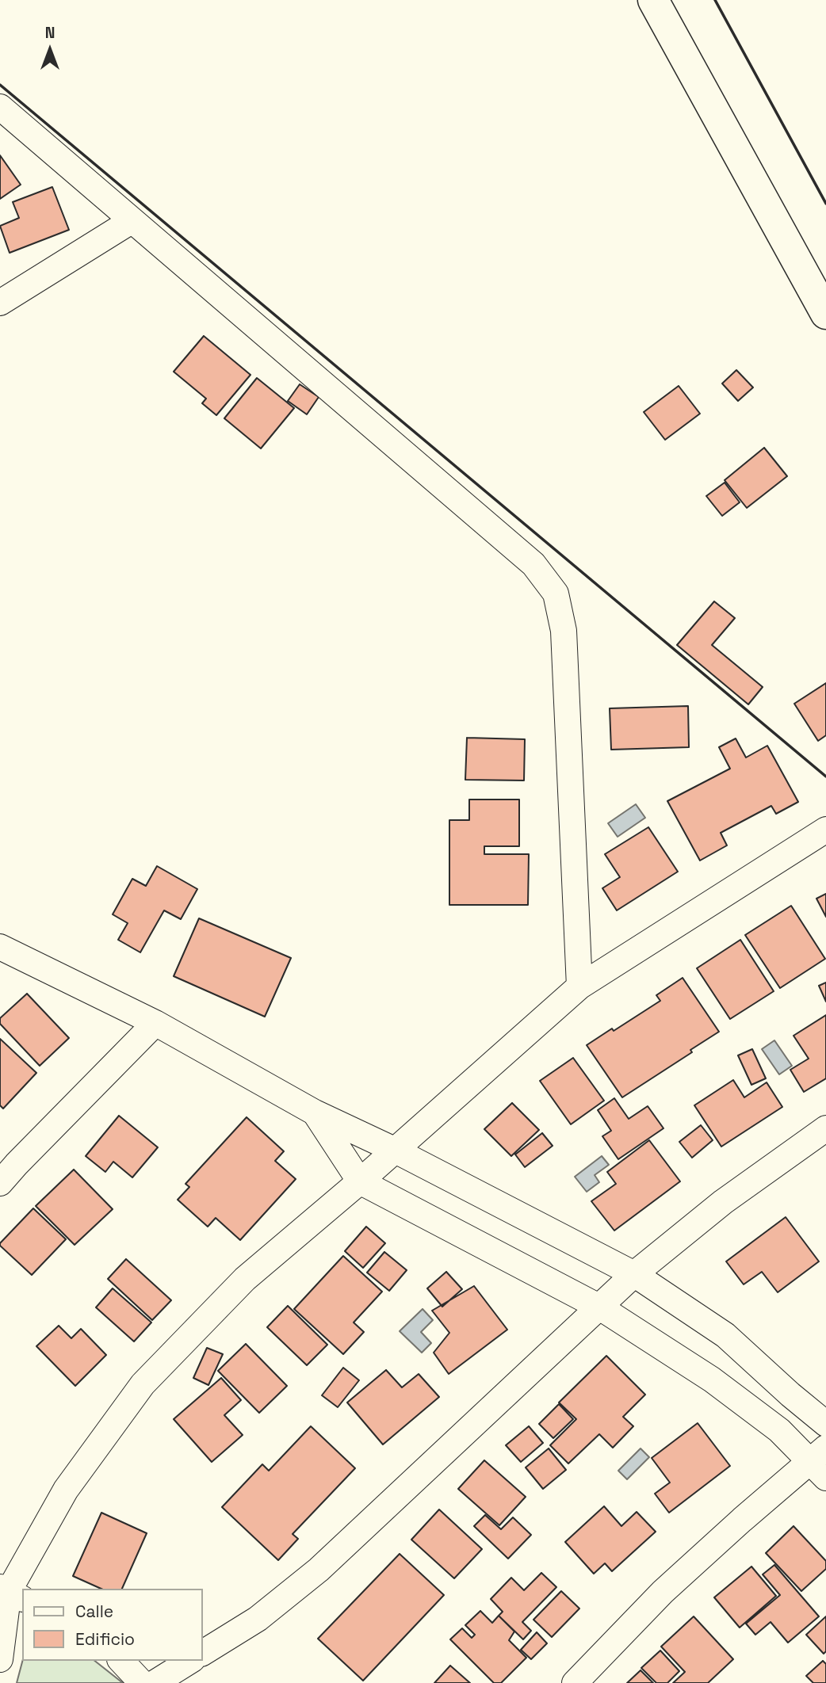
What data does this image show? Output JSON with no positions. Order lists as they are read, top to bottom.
{
  "legend": ["Calle", "Edificio"],
  "north": "top"
}
